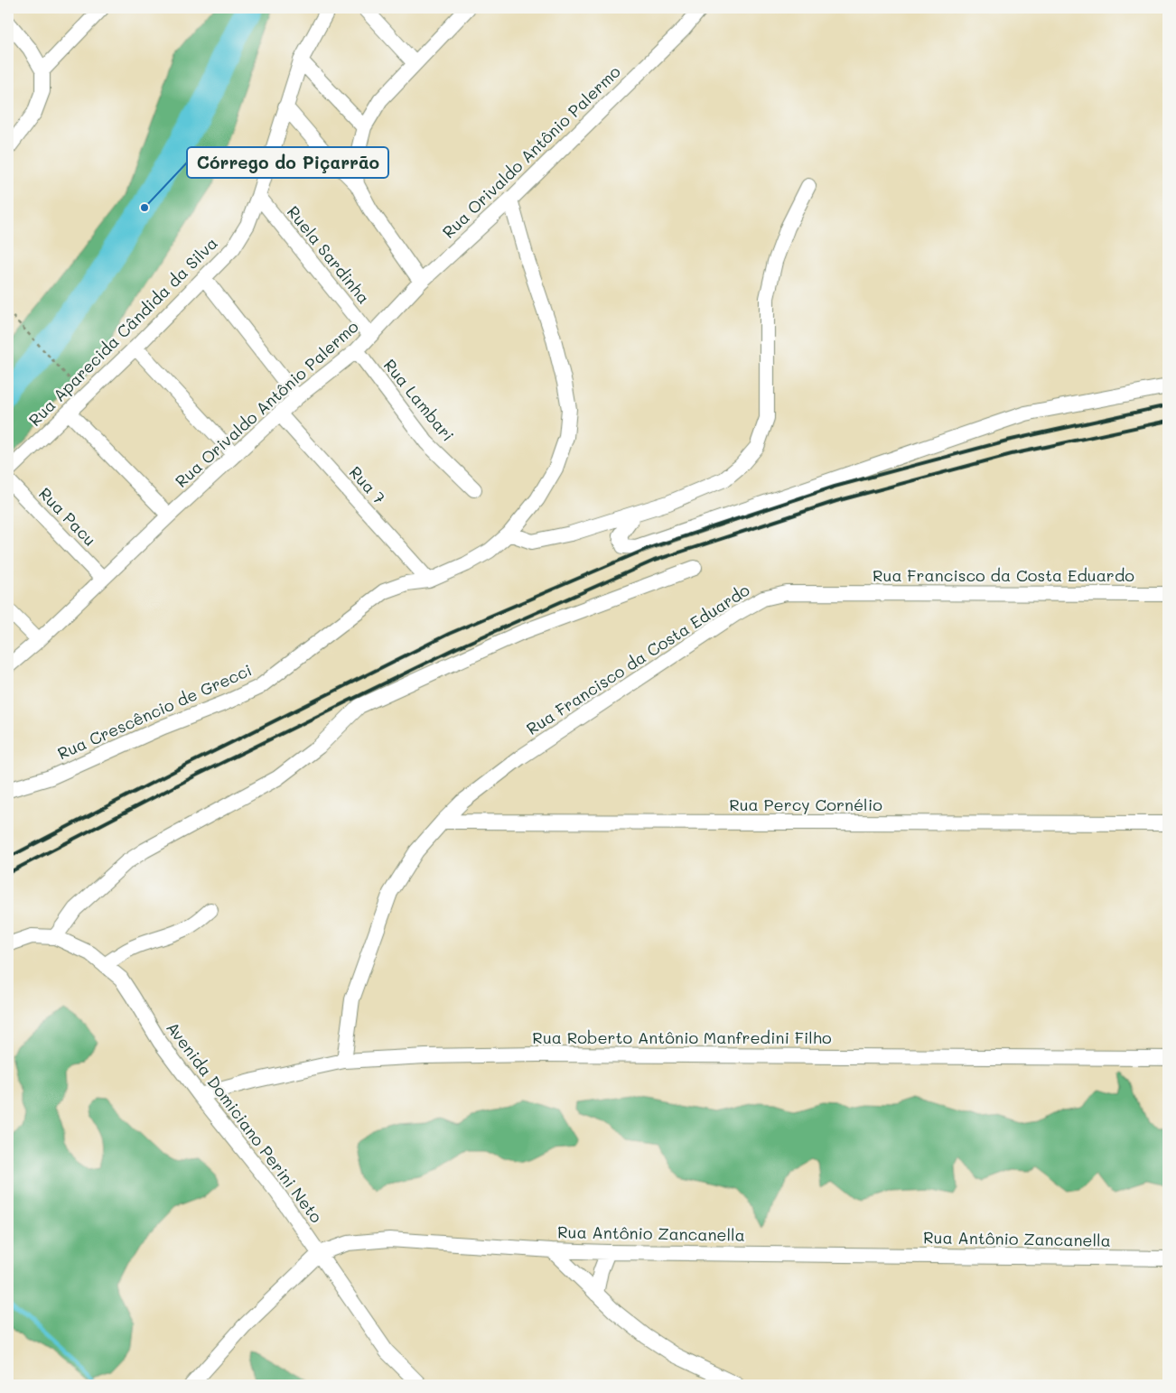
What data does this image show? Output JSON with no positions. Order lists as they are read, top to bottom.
{
  "streets": {
    "street": [
      "Rua Orivaldo Antônio Palermo",
      "Ruela Sardinha",
      "Rua Aparecida Cândida da Silva",
      "Rua Lambari",
      "Rua 7",
      "Rua Pacu",
      "Rua Francisco da Costa Eduardo",
      "Rua Crescêncio de Grecci",
      "Rua Percy Cornélio",
      "Rua Roberto Antônio Manfredini Filho",
      "Avenida Domiciano Perini Neto",
      "Rua Antônio Zancanella"
    ]
  },
  "crossings": [
    ["Rua Orivaldo Antônio Palermo", "Ruela Sardinha"],
    ["Rua Orivaldo Antônio Palermo", "Rua Lambari"],
    ["Rua Orivaldo Antônio Palermo", "Rua 7"],
    ["Rua Orivaldo Antônio Palermo", "Rua Pacu"],
    ["Rua Orivaldo Antônio Palermo", "Rua Crescêncio de Grecci"],
    ["Ruela Sardinha", "Rua Aparecida Cândida da Silva"],
    ["Rua 7", "Rua Crescêncio de Grecci"],
    ["Rua Francisco da Costa Eduardo", "Rua Percy Cornélio"],
    ["Rua Francisco da Costa Eduardo", "Rua Roberto Antônio Manfredini Filho"],
    ["Rua Roberto Antônio Manfredini Filho", "Avenida Domiciano Perini Neto"],
    ["Avenida Domiciano Perini Neto", "Rua Antônio Zancanella"]
  ],
  "places": ["Córrego do Piçarrão"]
}
